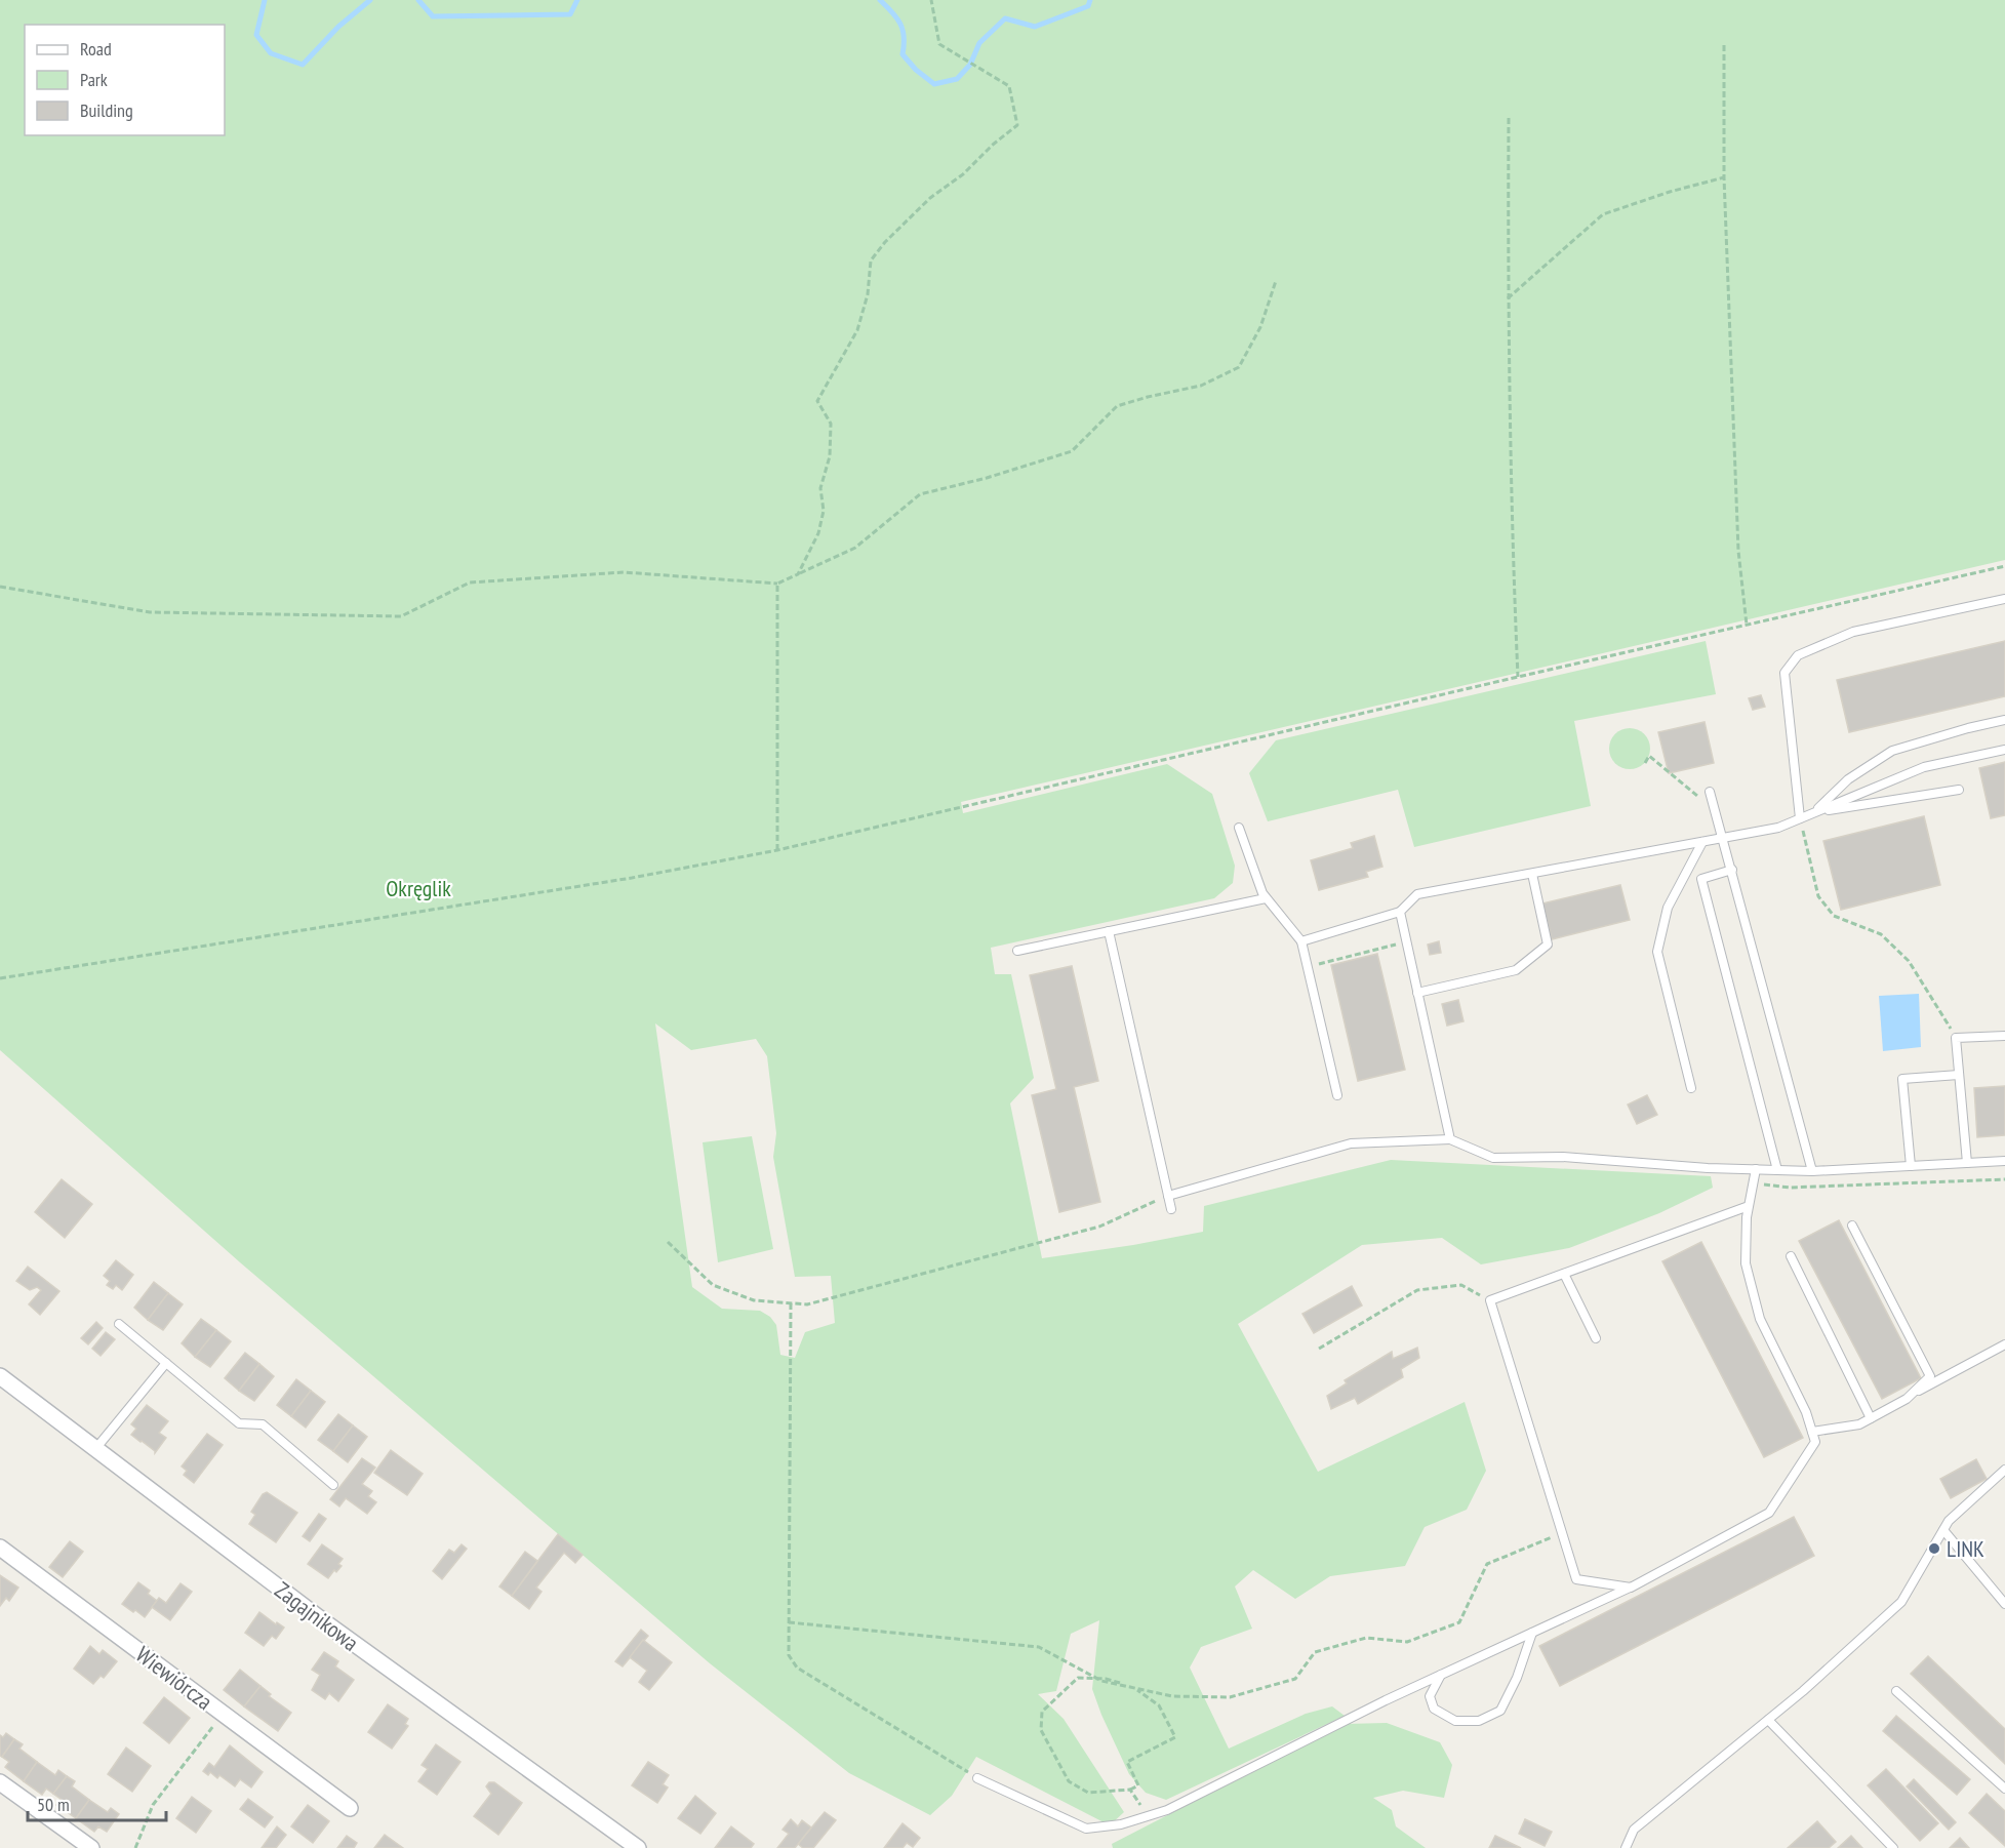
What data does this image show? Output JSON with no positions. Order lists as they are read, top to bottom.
{
  "streets": {
    "street": ["Zagajnikowa", "Wiewiórcza"]
  },
  "parks": ["Okręglik"],
  "places": ["LINK"],
  "legend": ["Road", "Park", "Building"],
  "scale_bar": "50 m"
}
